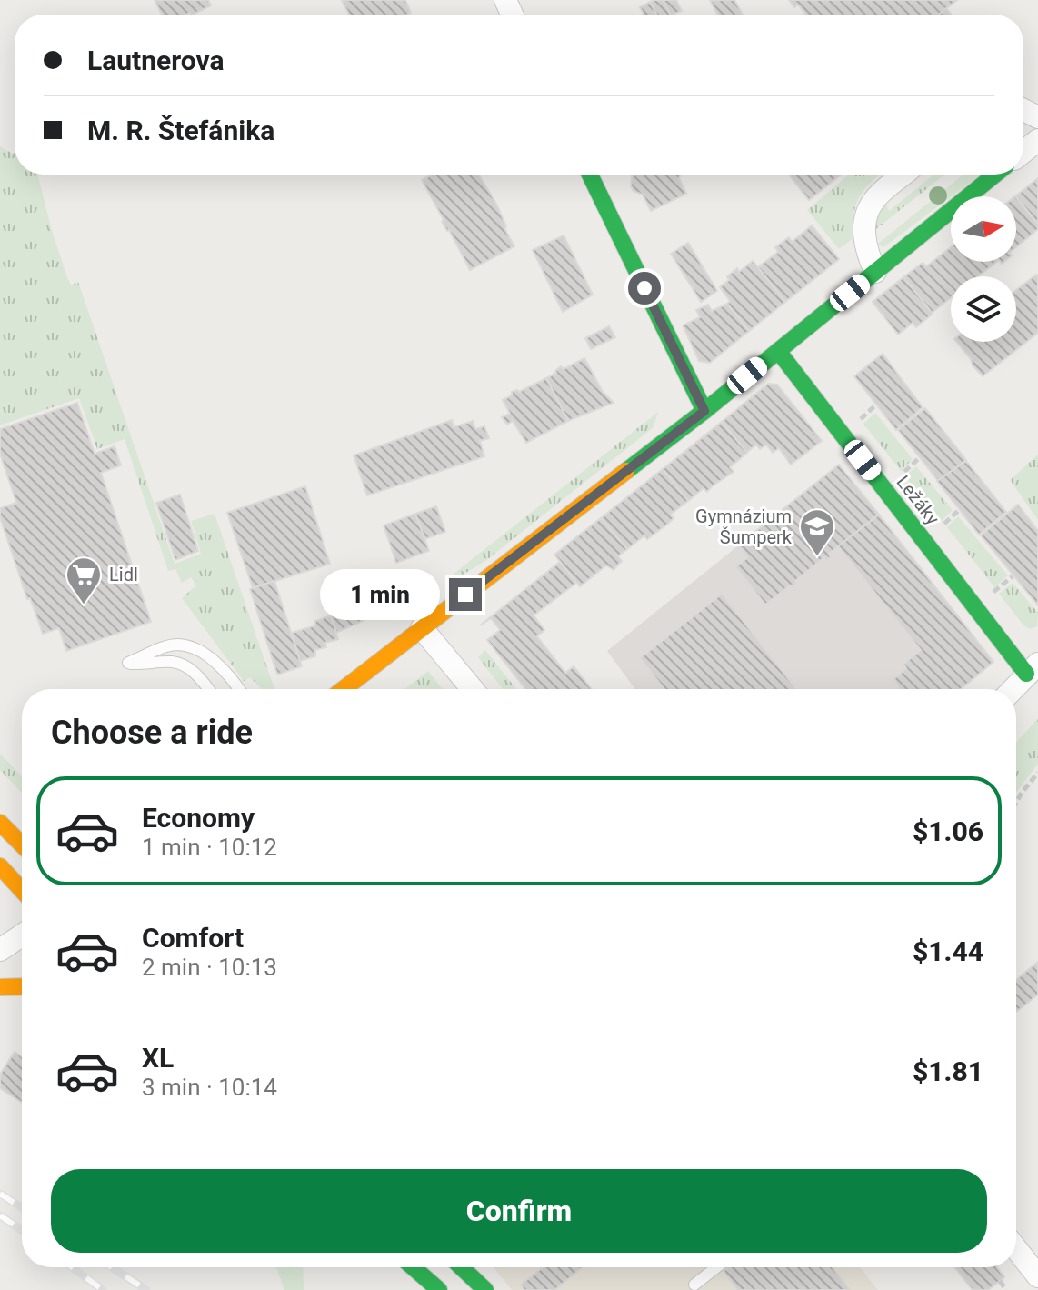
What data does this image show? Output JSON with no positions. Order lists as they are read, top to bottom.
{
  "streets": {
    "street": ["Ležáky"]
  },
  "places": {
    "school or university": ["Gymnázium Šumperk"],
    "supermarket": ["Lidl"]
  },
  "north": "right",
  "page": {
    "banner": ["Lautnerova", "M. R. Štefánika"],
    "bubble": "1 min",
    "heading": "Choose a ride",
    "list": [
      {
        "name": "Economy",
        "note": "1 min · 10:12",
        "value": "$1.06"
      },
      {
        "name": "Comfort",
        "note": "2 min · 10:13",
        "value": "$1.44"
      },
      {
        "name": "XL",
        "note": "3 min · 10:14",
        "value": "$1.81"
      }
    ],
    "buttons": "Confirm"
  }
}
